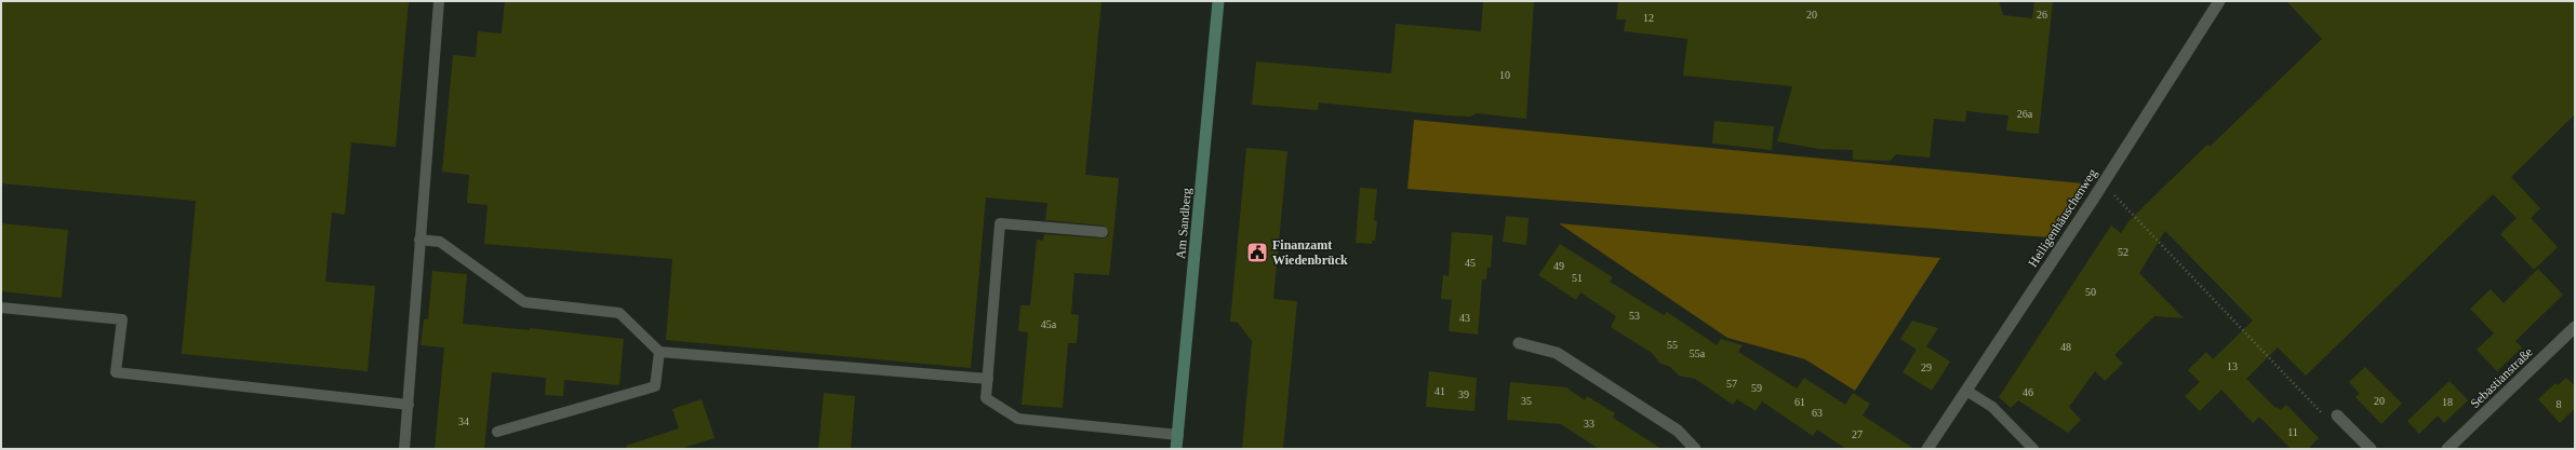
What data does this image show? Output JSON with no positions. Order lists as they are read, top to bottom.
{
  "streets": {
    "main road": ["Am Sandberg"],
    "street": ["Heiligenhäuschenweg", "Sebastianstraße"]
  },
  "places": {
    "public building": ["Finanzamt Wiedenbrück"]
  },
  "house_numbers": [
    "20",
    "26",
    "12",
    "10",
    "26a",
    "52",
    "45",
    "49",
    "51",
    "50",
    "53",
    "43",
    "45a",
    "55",
    "48",
    "55a",
    "13",
    "29",
    "57",
    "59",
    "41",
    "46",
    "39",
    "35",
    "20",
    "61",
    "18",
    "8",
    "63",
    "34",
    "33",
    "11",
    "27"
  ]
}
